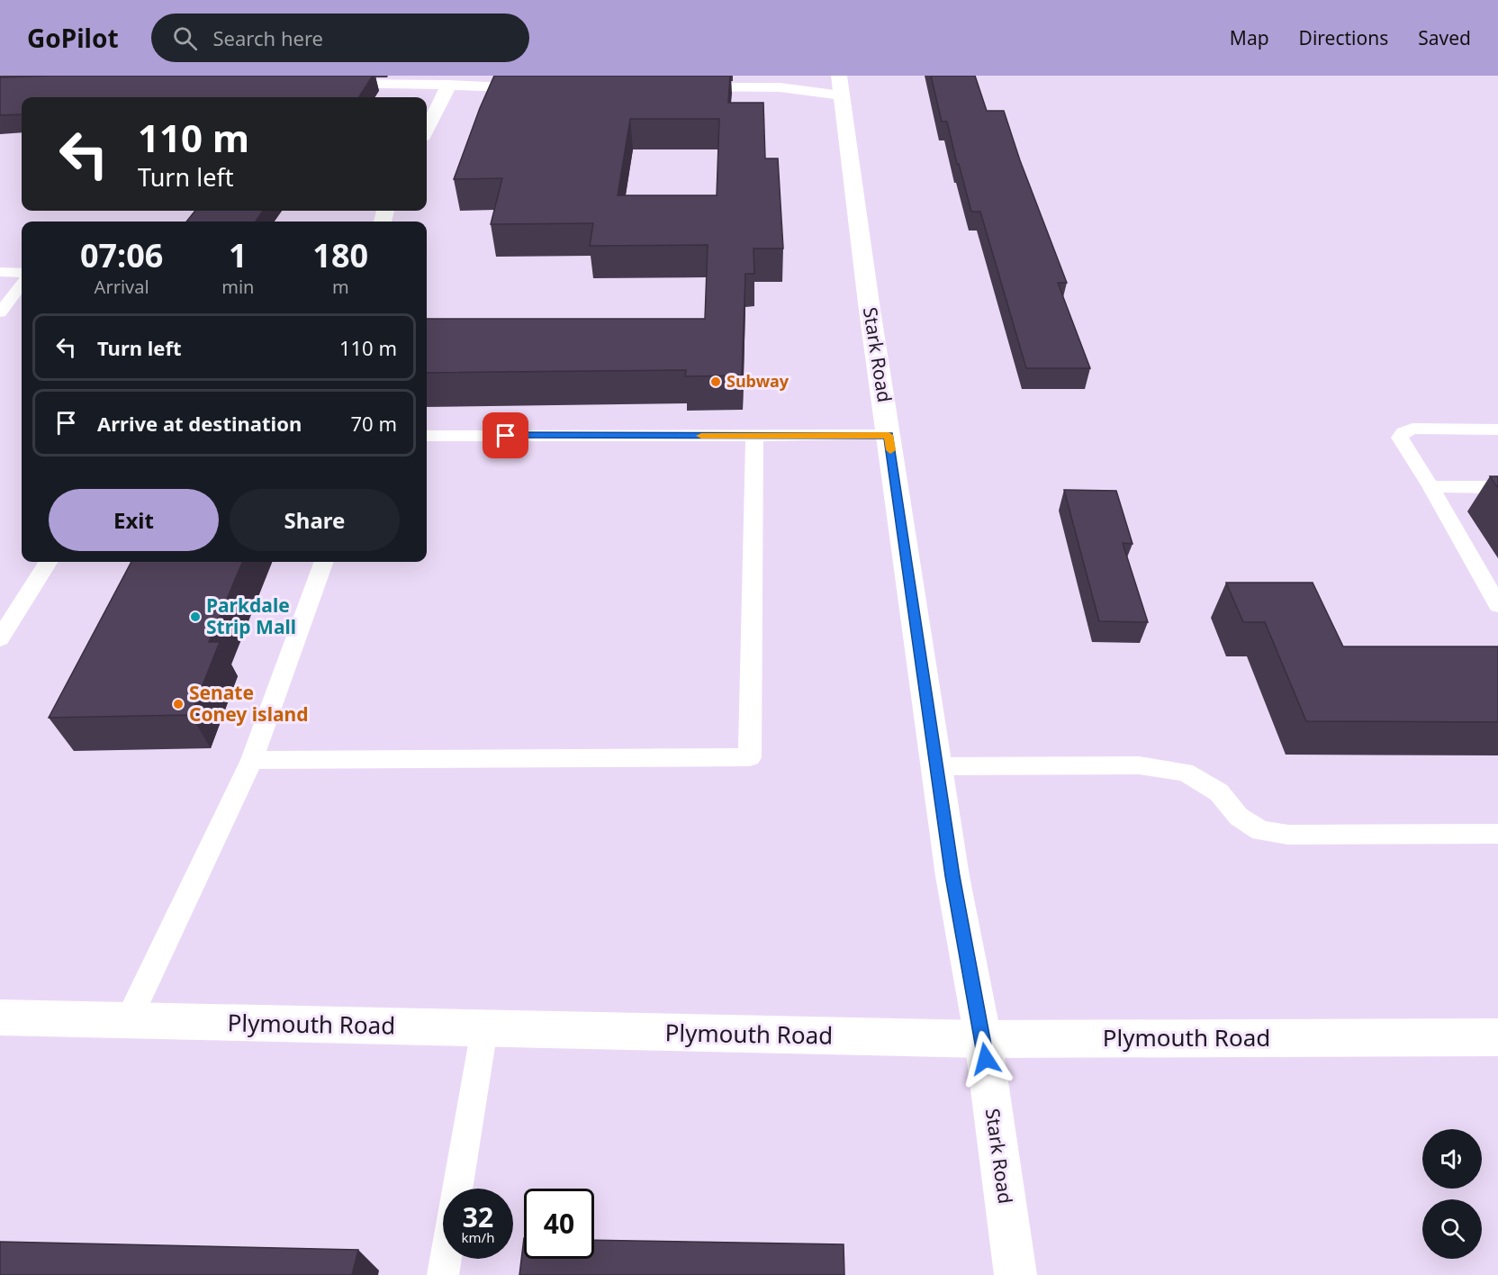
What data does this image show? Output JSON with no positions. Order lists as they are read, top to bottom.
{
  "streets": {
    "street": ["Stark Road", "Plymouth Road"]
  },
  "crossings": [
    ["Stark Road", "Plymouth Road"]
  ],
  "places": ["Subway", "Parkdale Strip Mall", "Senate Coney island"],
  "page": {
    "header": "GoPilot",
    "search": "Search here",
    "nav": ["Map", "Directions", "Saved"],
    "turn": ["110 m", "Turn left"],
    "eta": [
      "07:06",
      "Arrival",
      "1",
      "min",
      "180",
      "m"
    ],
    "list": [
      {
        "name": "Turn left",
        "value": "110 m"
      },
      {
        "name": "Arrive at destination",
        "value": "70 m"
      }
    ],
    "buttons": ["Exit", "Share"],
    "speed": "32 km/h",
    "limit": "40"
  }
}
